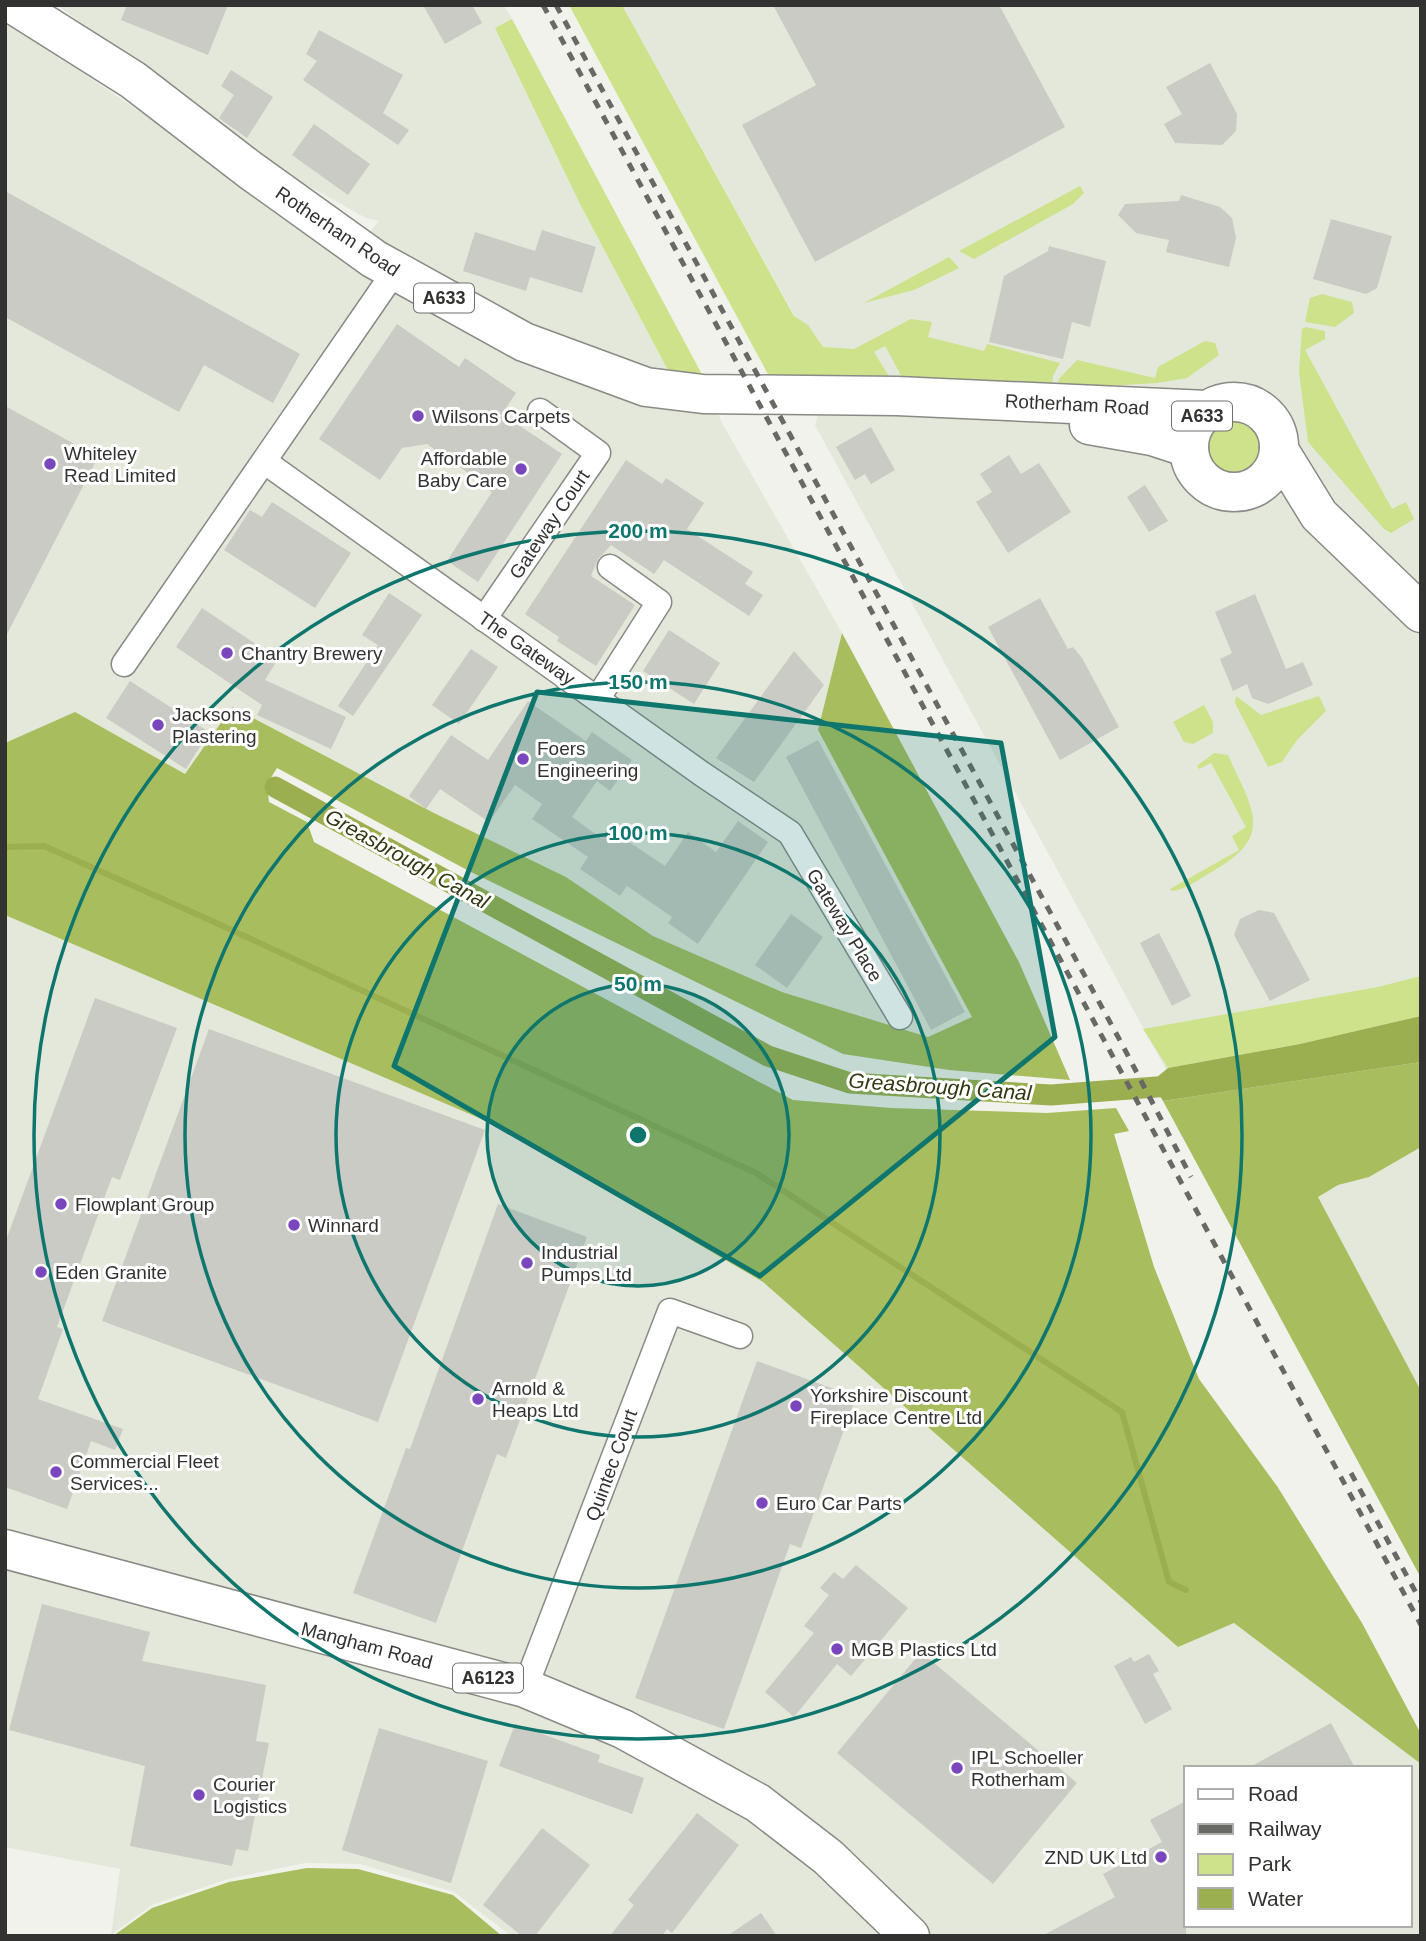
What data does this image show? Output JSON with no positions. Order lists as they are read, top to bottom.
{
  "streets": {
    "main road": [
      "Rotherham Road",
      "A633",
      "Mangham Road",
      "A6123"
    ],
    "street": [
      "Gateway Court",
      "The Gateway",
      "Gateway Place",
      "Quintec Court"
    ]
  },
  "crossings": [
    ["Rotherham Road", "A633"],
    ["Gateway Court", "The Gateway"],
    ["The Gateway", "Gateway Place"],
    ["Quintec Court", "Mangham Road"]
  ],
  "water": ["Greasbrough Canal"],
  "places": [
    "Wilsons Carpets",
    "Whiteley Read Limited",
    "Affordable Baby Care",
    "Chantry Brewery",
    "Jacksons Plastering",
    "Foers Engineering",
    "Flowplant Group",
    "Winnard",
    "Industrial Pumps Ltd",
    "Eden Granite",
    "Arnold & Heaps Ltd",
    "Yorkshire Discount Fireplace Centre Ltd",
    "Commercial Fleet Services...",
    "Euro Car Parts",
    "MGB Plastics Ltd",
    "IPL Schoeller Rotherham",
    "Courier Logistics",
    "ZND UK Ltd"
  ],
  "legend": [
    "Road",
    "Railway",
    "Park",
    "Water"
  ],
  "rings": [
    "200 m",
    "150 m",
    "100 m",
    "50 m"
  ]
}
